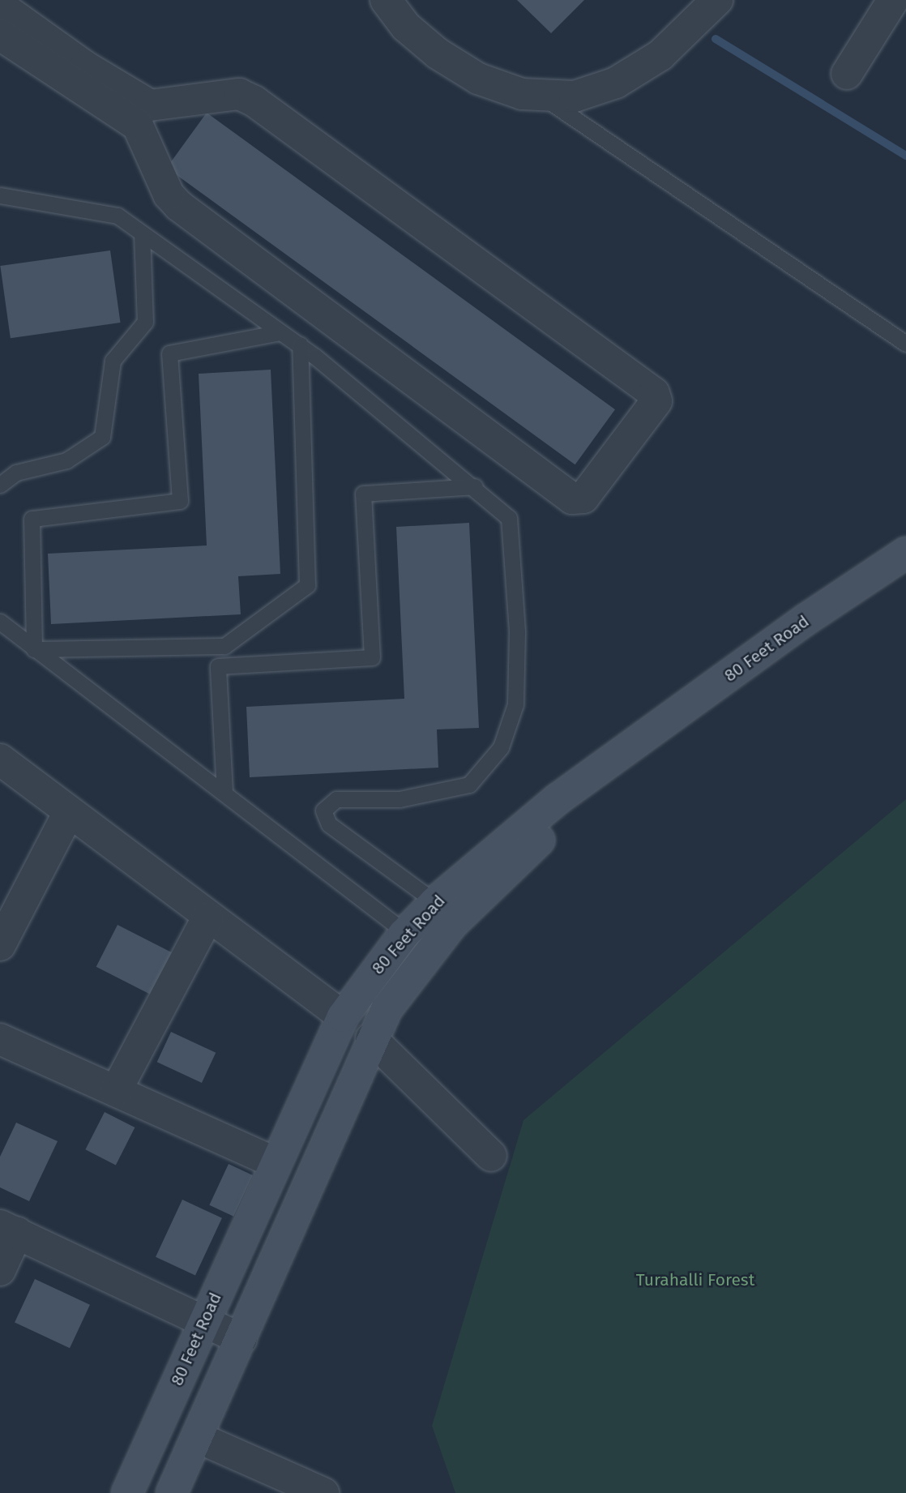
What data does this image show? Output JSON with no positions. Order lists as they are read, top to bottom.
{
  "streets": {
    "main road": ["80 Feet Road"]
  },
  "parks": ["Turahalli Forest"]
}
